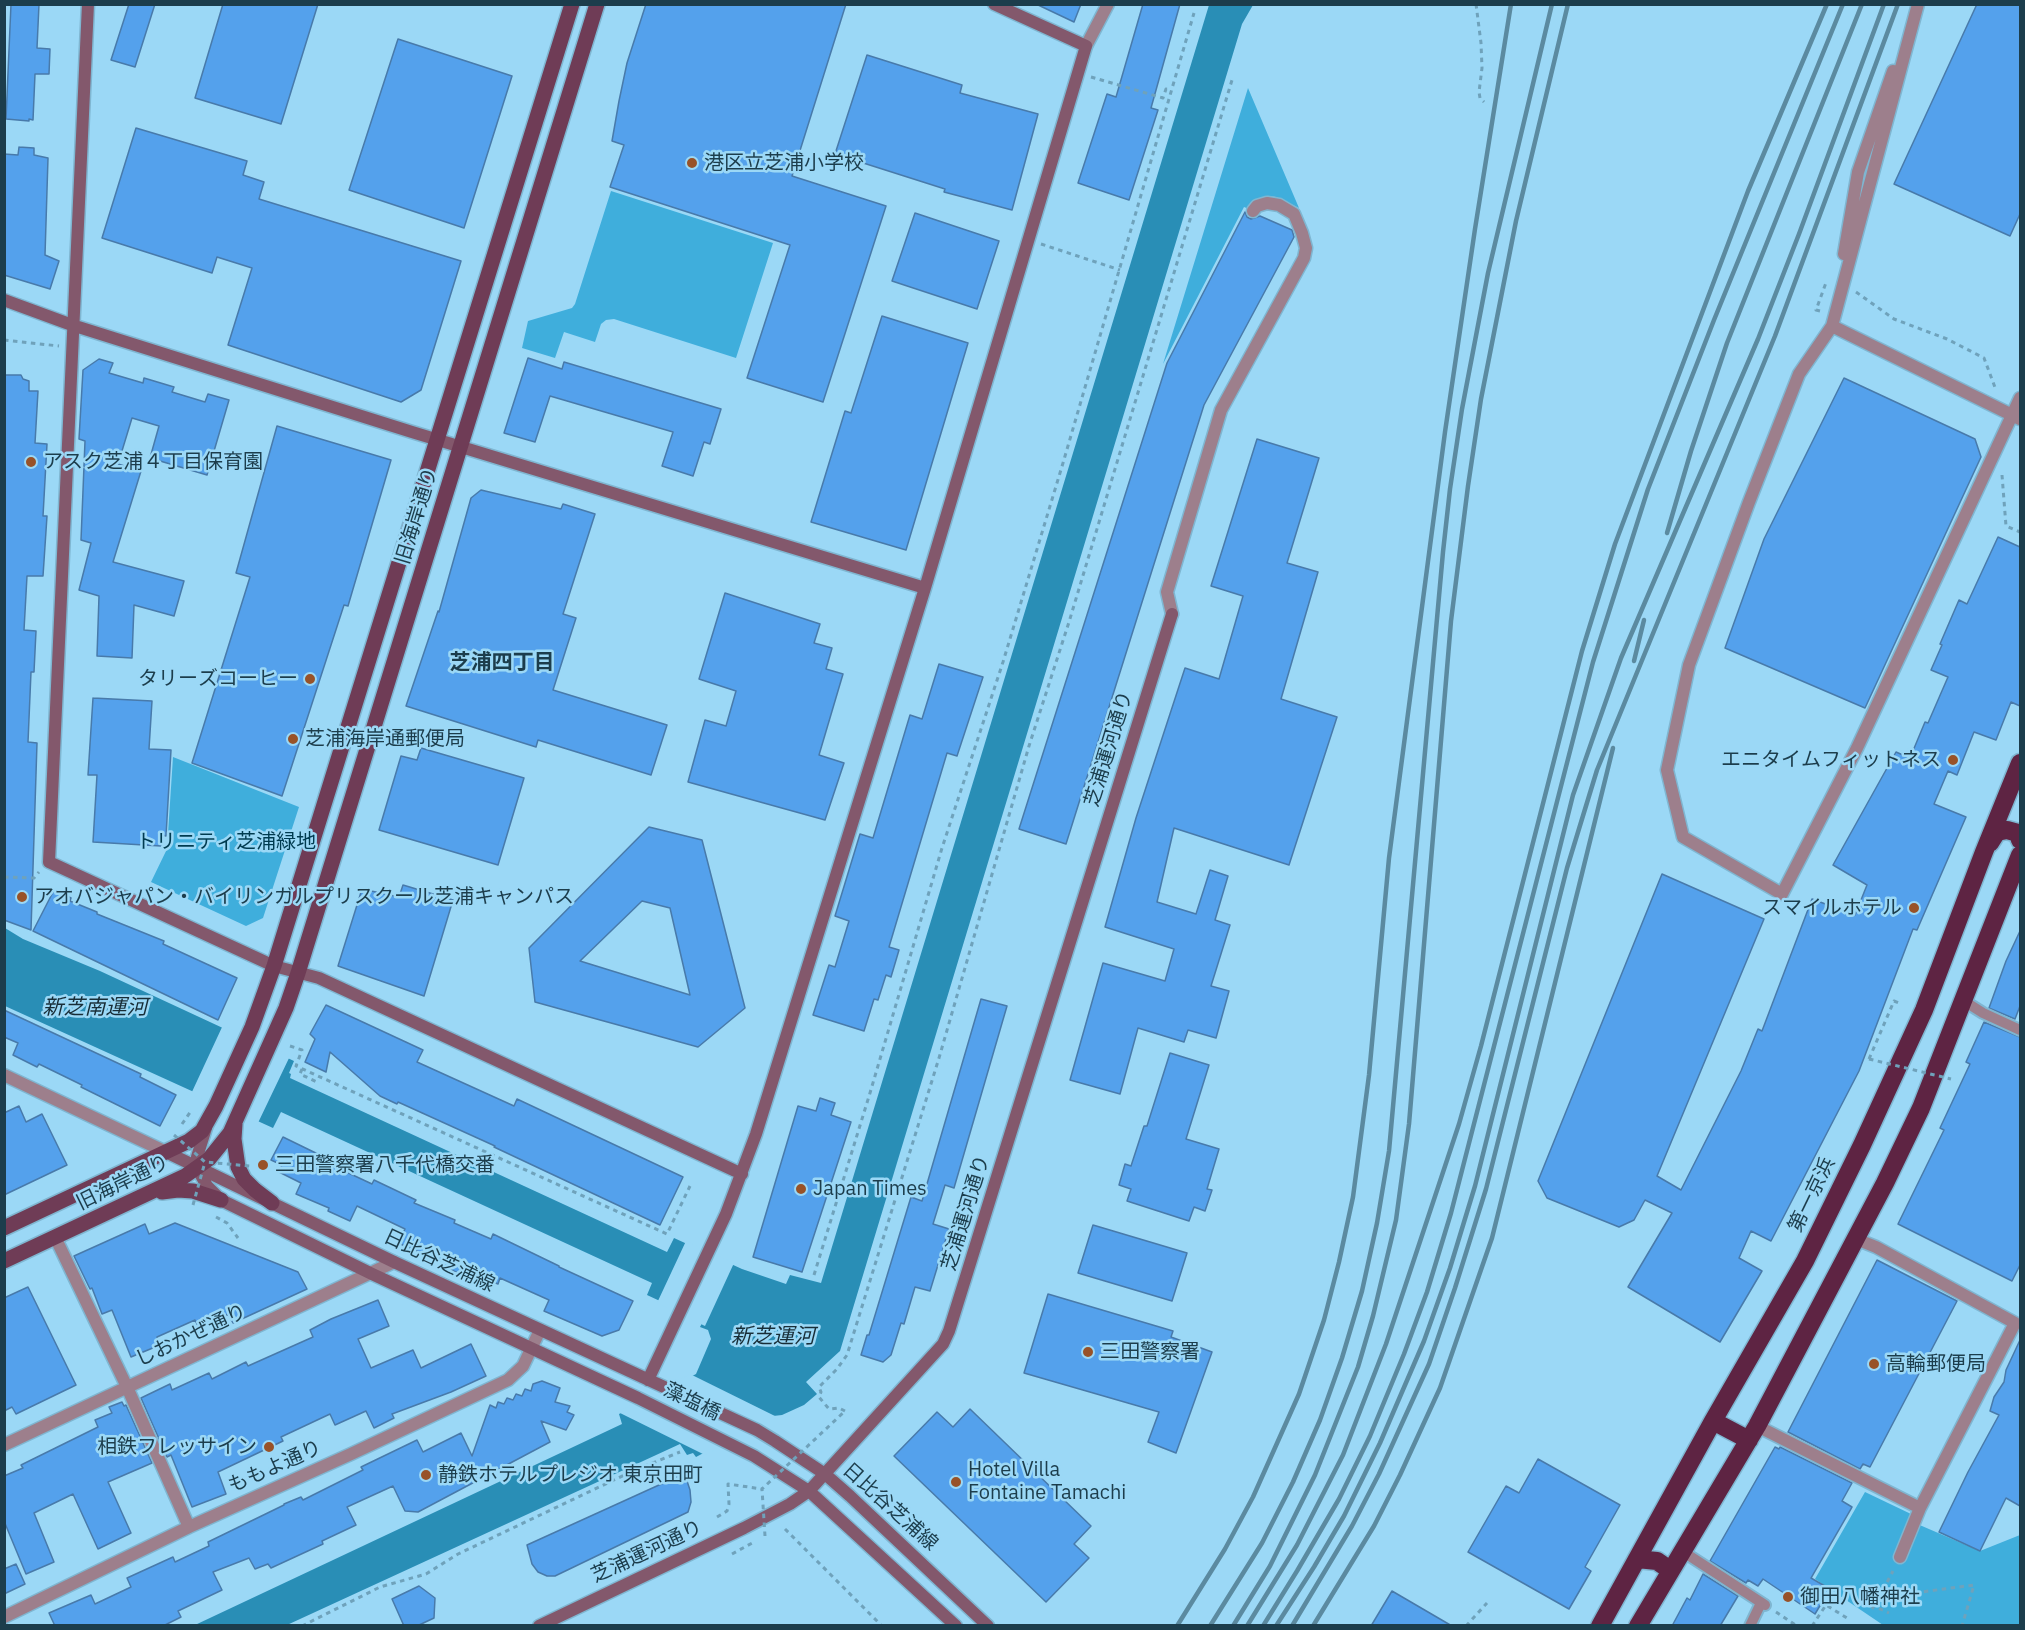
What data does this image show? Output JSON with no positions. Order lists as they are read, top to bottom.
{
  "streets": {
    "highway": ["第一京浜"],
    "main road": ["旧海岸通り"],
    "street": [
      "芝浦運河通り",
      "日比谷芝浦線",
      "しおかぜ通り",
      "藻塩橋",
      "ももよ通り"
    ]
  },
  "crossings": [
    ["旧海岸通り", "日比谷芝浦線"],
    ["芝浦運河通り", "日比谷芝浦線"],
    ["芝浦運河通り", "藻塩橋"],
    ["日比谷芝浦線", "しおかぜ通り"],
    ["日比谷芝浦線", "藻塩橋"],
    ["日比谷芝浦線", "ももよ通り"]
  ],
  "districts": ["芝浦四丁目"],
  "water": ["新芝南運河", "新芝運河"],
  "parks": ["トリニティ芝浦緑地"],
  "places": [
    "港区立芝浦小学校",
    "アスク芝浦４丁目保育園",
    "タリーズコーヒー",
    "芝浦海岸通郵便局",
    "エニタイムフィットネス",
    "アオバジャパン・バイリンガルプリスクール芝浦キャンパス",
    "スマイルホテル",
    "三田警察署八千代橋交番",
    "Japan Times",
    "三田警察署",
    "高輪郵便局",
    "相鉄フレッサイン",
    "静鉄ホテルプレジオ 東京田町",
    "Hotel Villa Fontaine Tamachi",
    "御田八幡神社"
  ]
}
